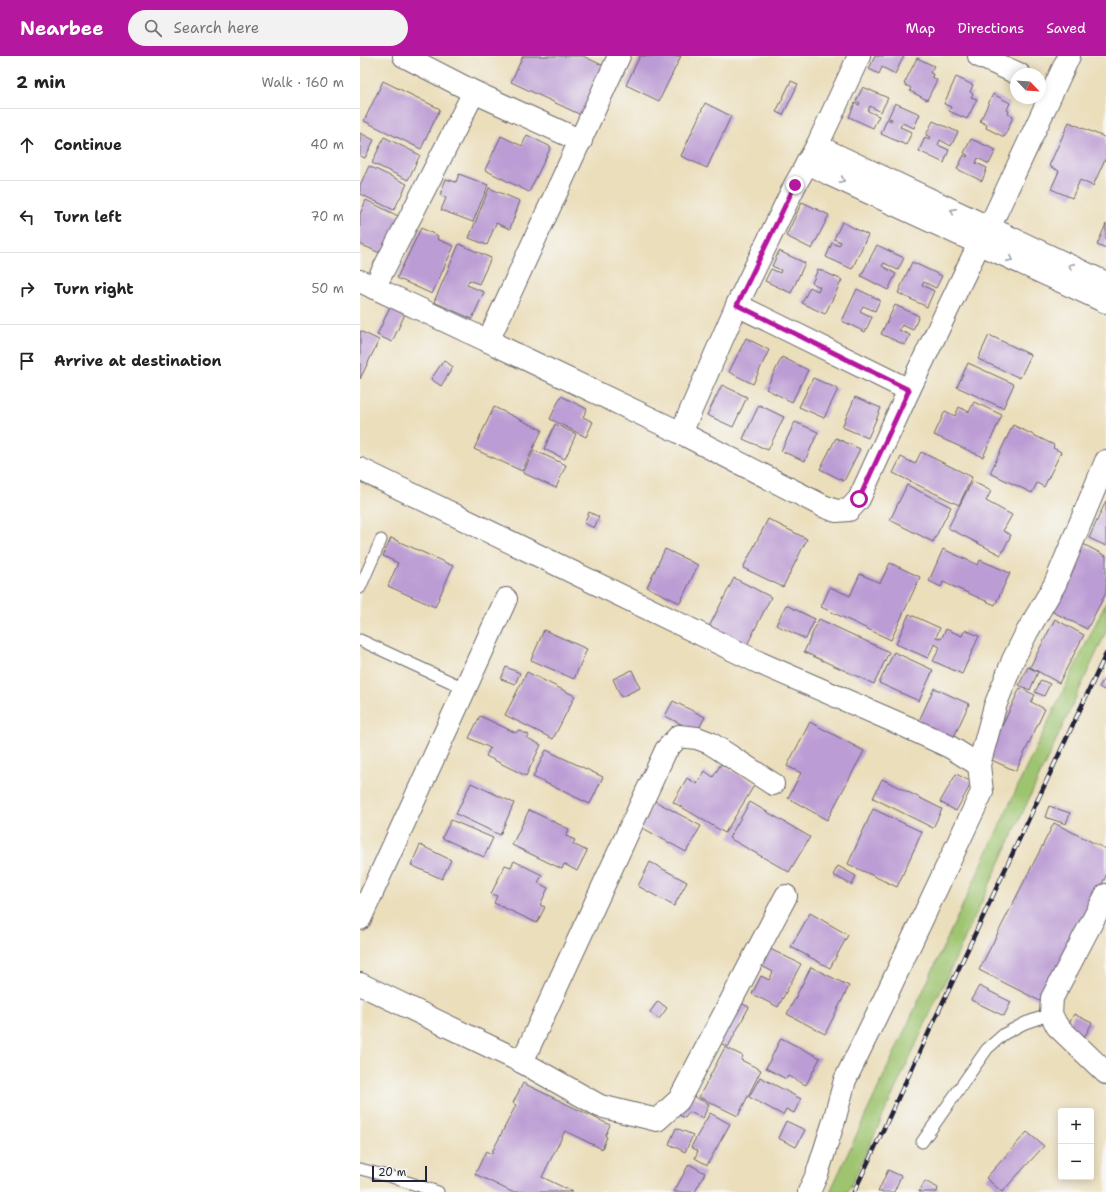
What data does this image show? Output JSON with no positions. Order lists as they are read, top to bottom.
{
  "scale_bar": "20 m",
  "north": "bottom right",
  "page": {
    "header": "Nearbee",
    "search": "Search here",
    "nav": ["Map", "Directions", "Saved"],
    "heading": ["2 min", "Walk · 160 m"],
    "list": [
      ["Continue", "40 m"],
      ["Turn left", "70 m"],
      ["Turn right", "50 m"],
      "Arrive at destination"
    ],
    "map_buttons": ["+", "−"],
    "scale": "20 m"
  }
}
